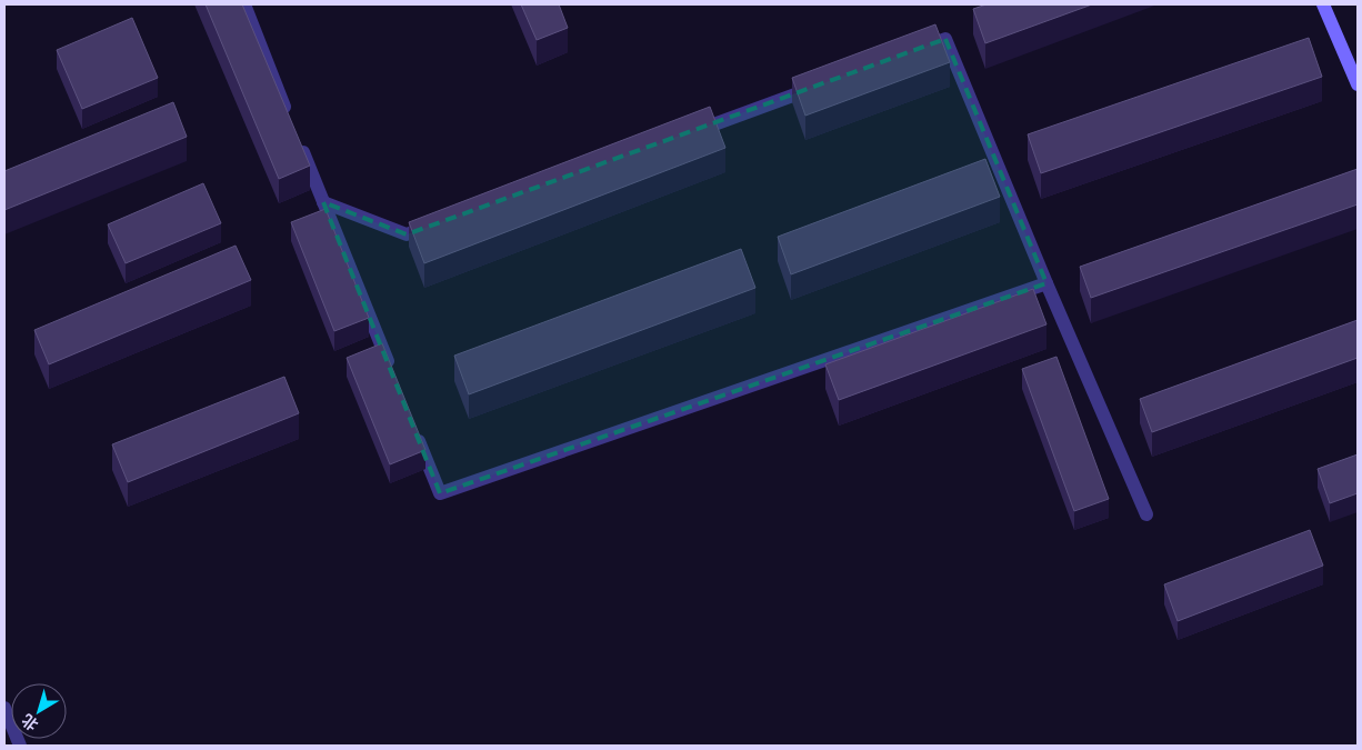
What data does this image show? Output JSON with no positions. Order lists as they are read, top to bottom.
{
  "north": "bottom left"
}
